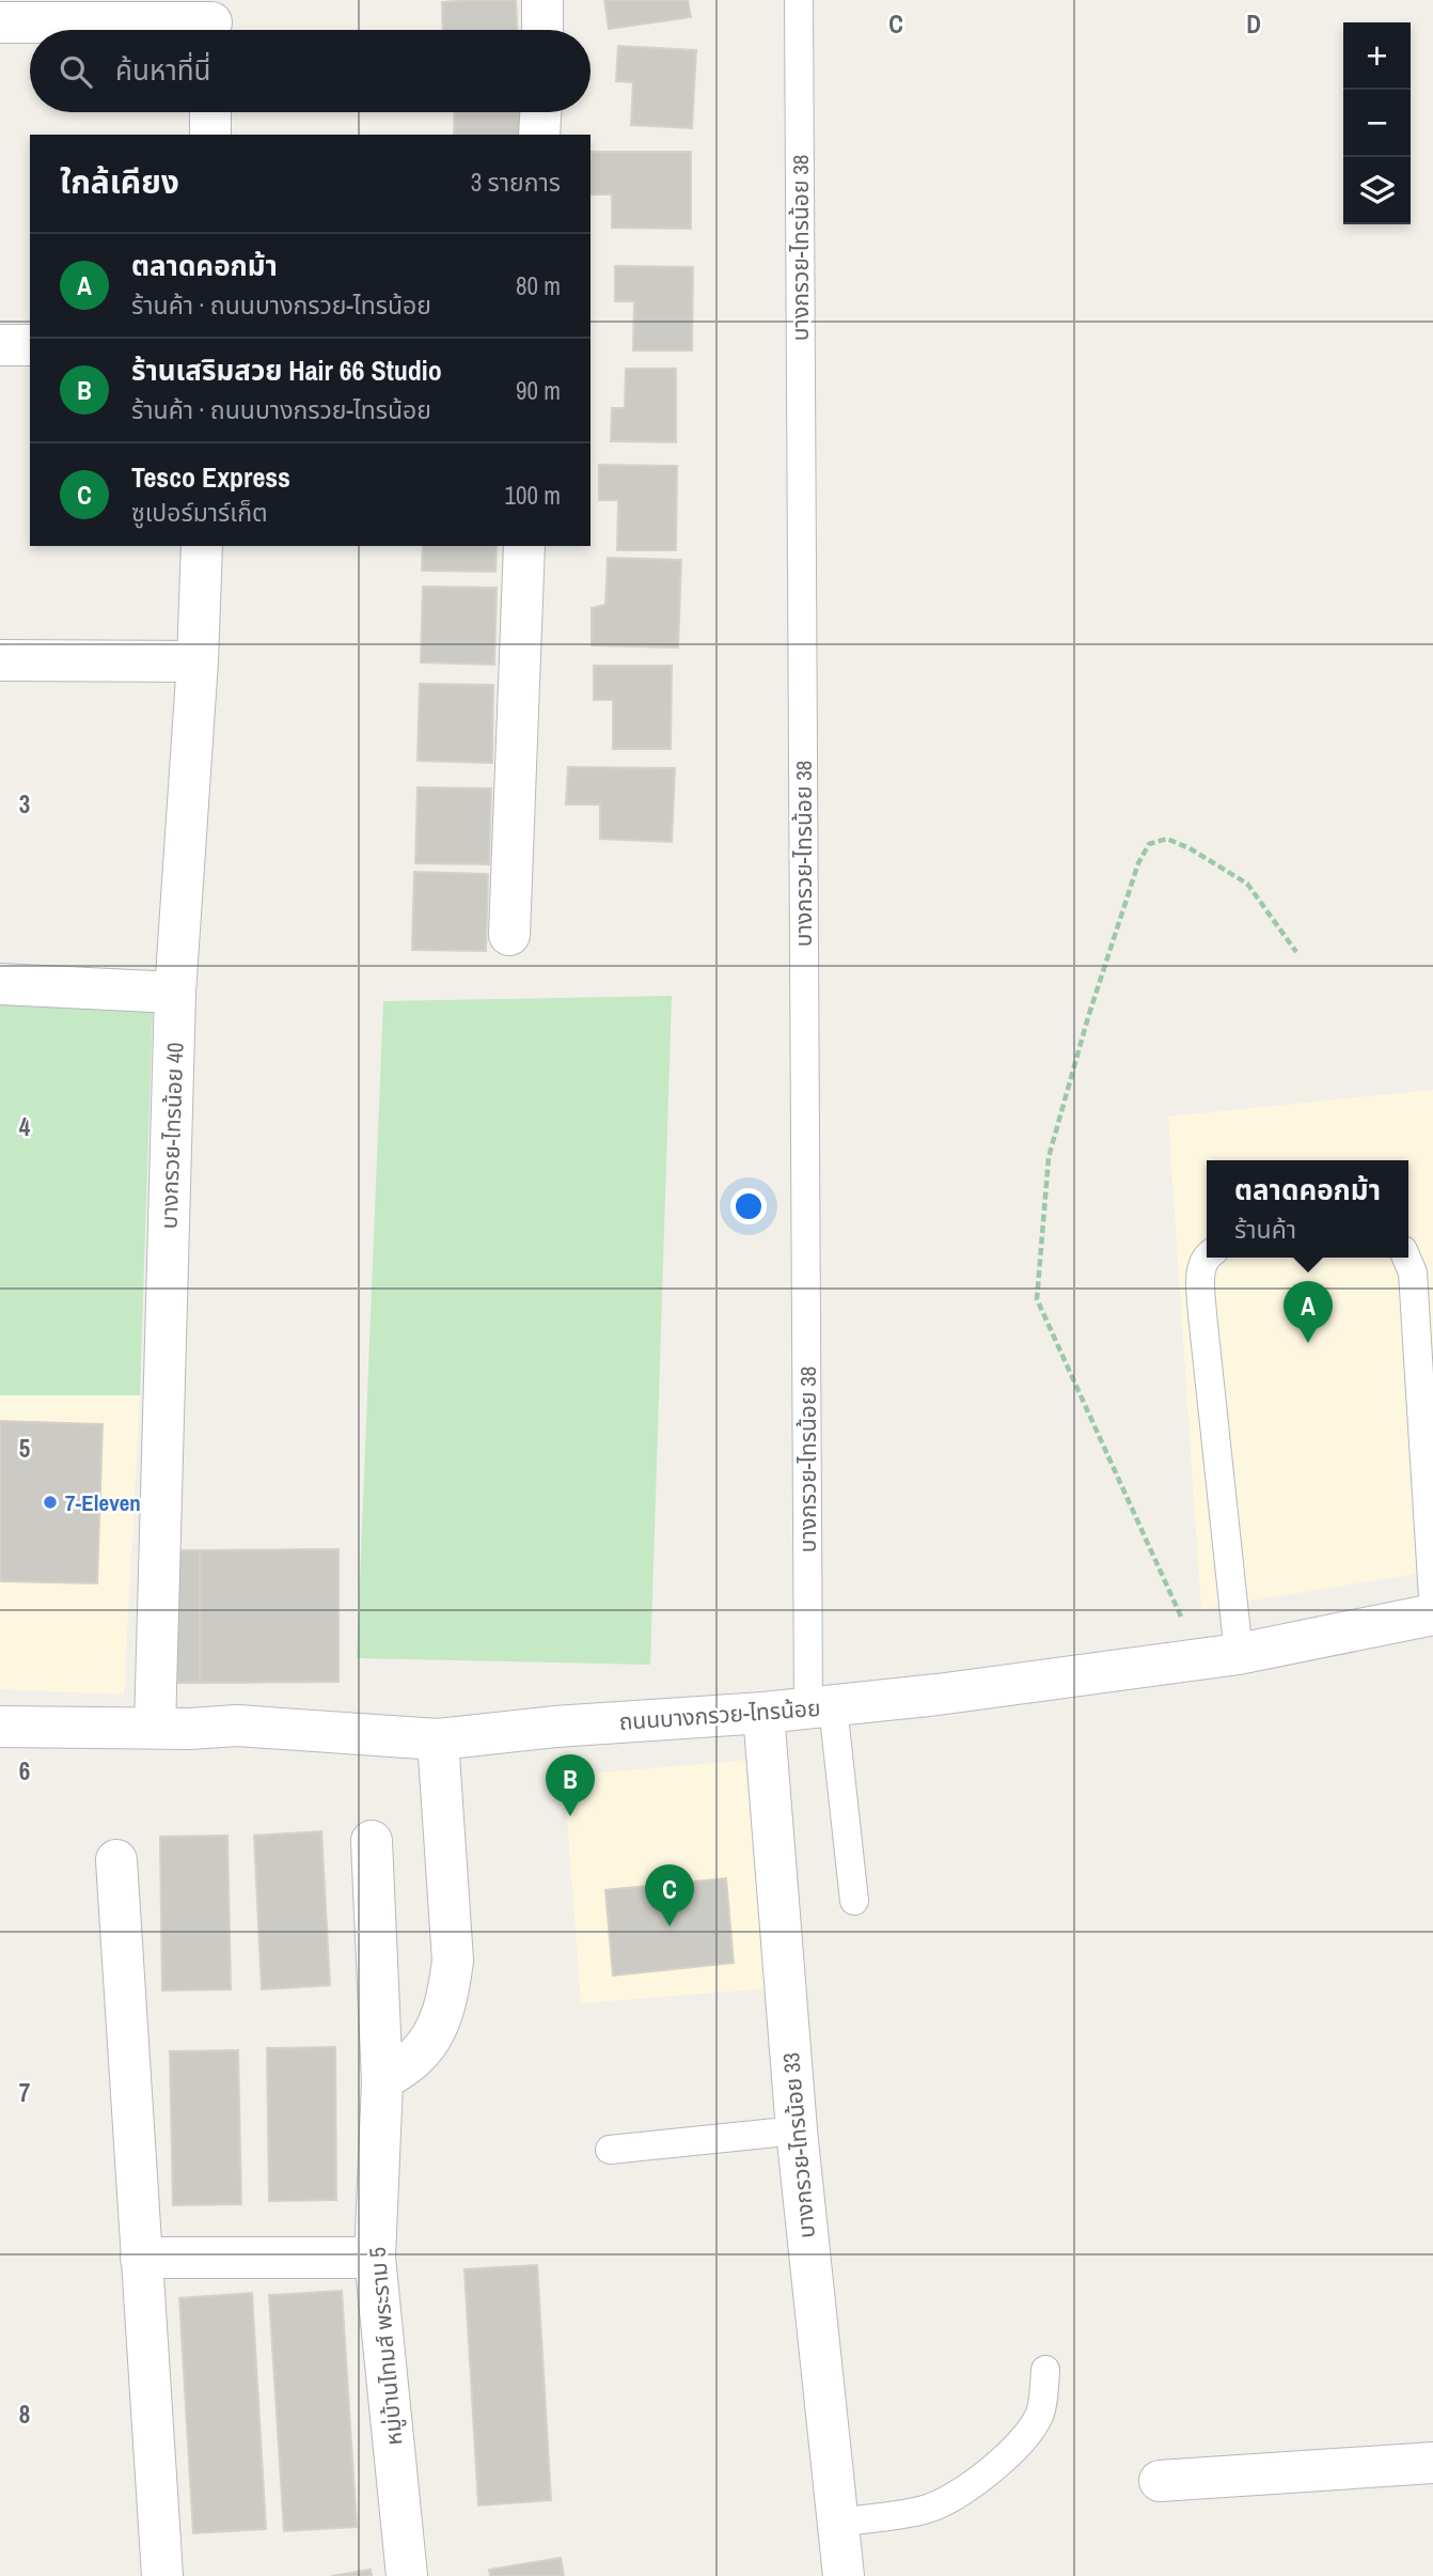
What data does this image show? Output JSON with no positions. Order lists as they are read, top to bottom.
{
  "streets": {
    "street": [
      "บางกรวย-ไทรน้อย 40",
      "ถนนบางกรวย-ไทรน้อย",
      "บางกรวย-ไทรน้อย 33",
      "หมู่บ้านไทมส์ พระราม 5"
    ],
    "lane": ["บางกรวย-ไทรน้อย 38"]
  },
  "crossings": [
    ["บางกรวย-ไทรน้อย 38", "ถนนบางกรวย-ไทรน้อย"],
    ["บางกรวย-ไทรน้อย 40", "ถนนบางกรวย-ไทรน้อย"],
    ["ถนนบางกรวย-ไทรน้อย", "บางกรวย-ไทรน้อย 33"]
  ],
  "places": ["7-Eleven"],
  "page": {
    "map_buttons": ["+", "−"],
    "search": "ค้นหาที่นี่",
    "heading": ["ใกล้เคียง", "3 รายการ"],
    "list": [
      {
        "mark": "A",
        "name": "ตลาดคอกม้า",
        "note": "ร้านค้า · ถนนบางกรวย-ไทรน้อย",
        "value": "80 m"
      },
      {
        "mark": "B",
        "name": "ร้านเสริมสวย Hair 66 Studio",
        "note": "ร้านค้า · ถนนบางกรวย-ไทรน้อย",
        "value": "90 m"
      },
      {
        "mark": "C",
        "name": "Tesco Express",
        "note": "ซูเปอร์มาร์เก็ต",
        "value": "100 m"
      }
    ],
    "popup": ["ตลาดคอกม้า", "ร้านค้า"],
    "pins": ["A", "B", "C"]
  },
  "grid": {
    "columns": ["C", "D"],
    "rows": [
      "3",
      "4",
      "5",
      "6",
      "7",
      "8"
    ]
  }
}
